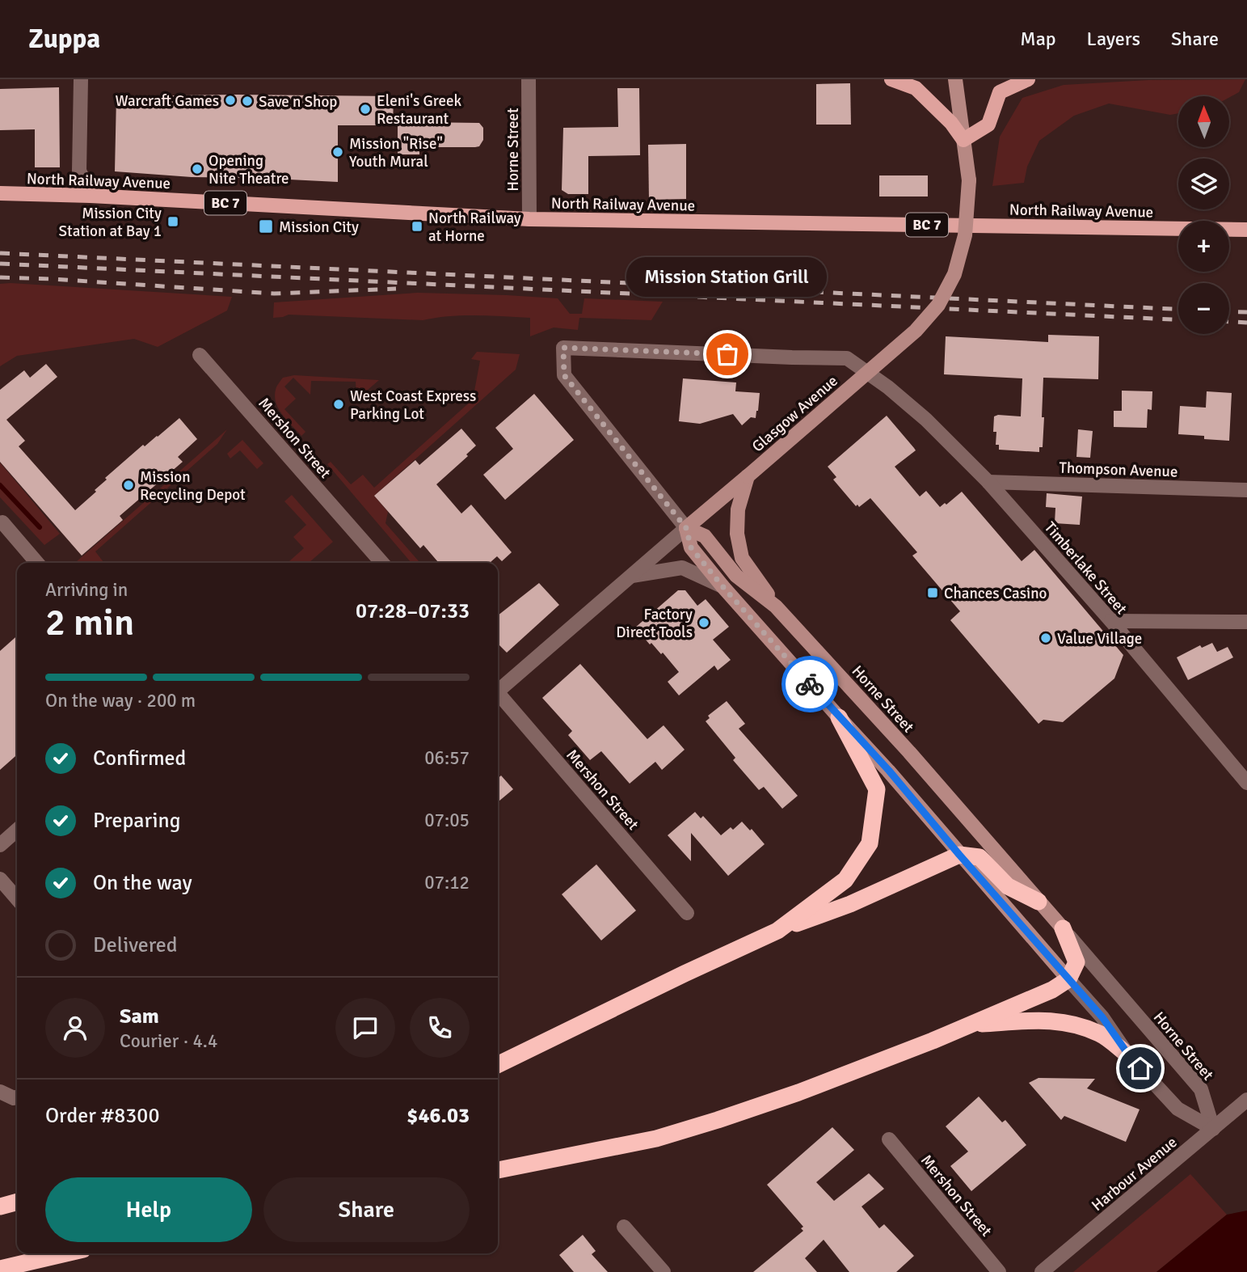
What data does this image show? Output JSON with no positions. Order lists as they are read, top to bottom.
{
  "streets": {
    "main road": [
      "Horne Street",
      "North Railway Avenue",
      "BC 7",
      "Glasgow Avenue"
    ],
    "street": [
      "Mershon Street",
      "Thompson Avenue",
      "Timberlake Street",
      "Harbour Avenue"
    ]
  },
  "crossings": [
    ["Horne Street", "North Railway Avenue"],
    ["Horne Street", "Glasgow Avenue"],
    ["Horne Street", "Timberlake Street"],
    ["Horne Street", "Harbour Avenue"],
    ["Thompson Avenue", "Timberlake Street"]
  ],
  "places": {
    "other": [
      "Warcraft Games",
      "Save n Shop",
      "Eleni's Greek Restaurant",
      "Mission \"Rise\" Youth Mural",
      "Opening Nite Theatre",
      "Mission Station Grill",
      "West Coast Express Parking Lot",
      "Mission Recycling Depot",
      "Factory Direct Tools",
      "Value Village"
    ],
    "transit": [
      "Mission City Station at Bay 1",
      "Mission City",
      "North Railway at Horne",
      "Chances Casino"
    ]
  },
  "north": "top",
  "page": {
    "header": "Zuppa",
    "nav": ["Map", "Layers", "Share"],
    "map_buttons": ["+", "−"],
    "bubble": "Mission Station Grill",
    "heading": ["2 min", "Arriving in", "07:28–07:33"],
    "panel": [
      "Sam",
      "Courier · 4.4",
      "Order #8300",
      "$46.03"
    ],
    "bar": "On the way · 200 m",
    "list": [
      ["Confirmed", "06:57"],
      ["Preparing", "07:05"],
      ["On the way", "07:12"],
      "Delivered"
    ],
    "buttons": ["Help", "Share"]
  }
}
